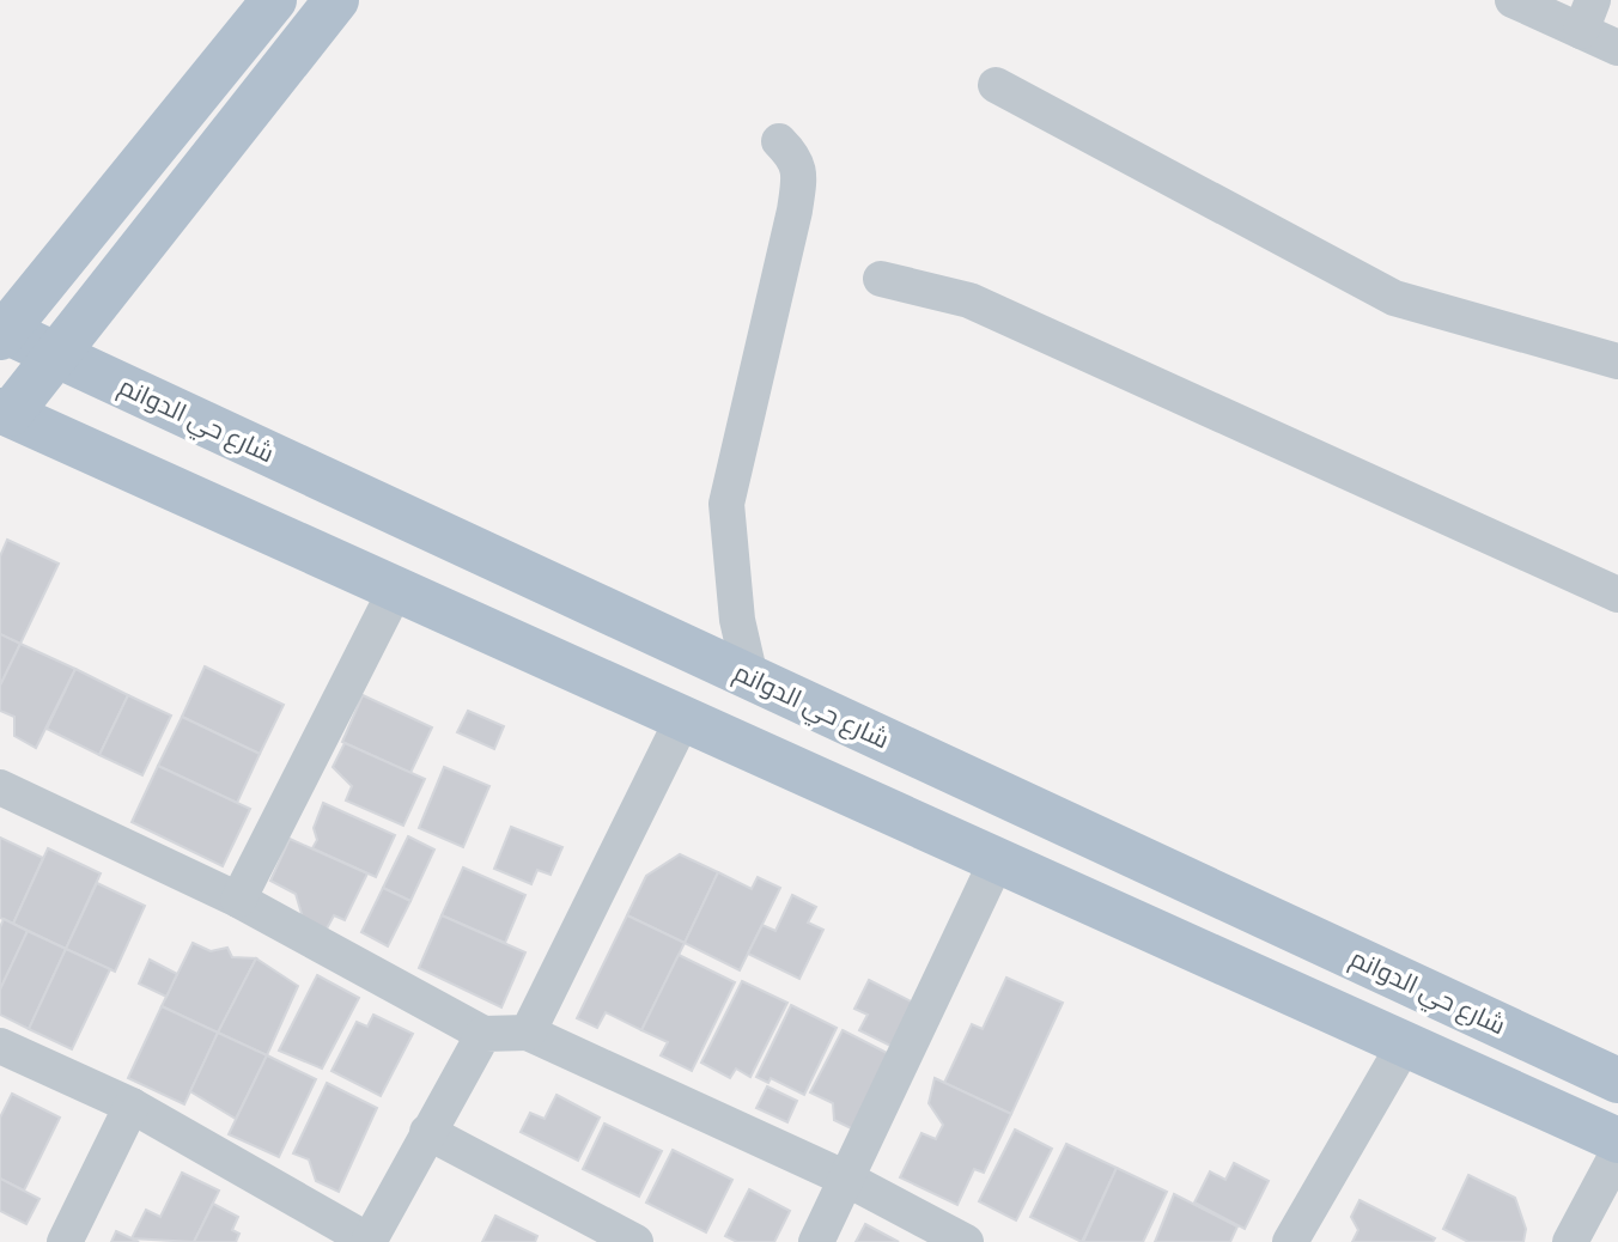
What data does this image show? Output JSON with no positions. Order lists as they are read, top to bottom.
{
  "streets": {
    "main road": ["شارع حي الدوانم"]
  }
}
